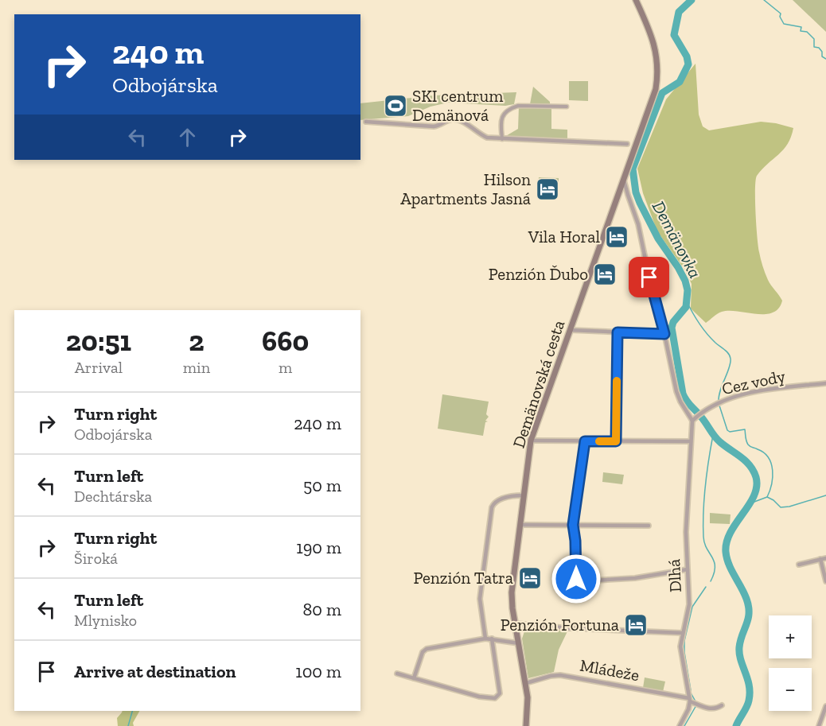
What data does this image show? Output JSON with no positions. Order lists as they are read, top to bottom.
{
  "streets": {
    "main road": ["Demänovská cesta"],
    "street": ["Cez vody", "Dlhá", "Mládeže"]
  },
  "crossings": [
    ["Cez vody", "Dlhá"],
    ["Demänovská cesta", "Mládeže"],
    ["Dlhá", "Mládeže"]
  ],
  "water": ["Demänovka"],
  "places": {
    "sports": ["SKI centrum Demänová"],
    "hotel": [
      "Hilson Apartments Jasná",
      "Vila Horal",
      "Penzión Ďubo",
      "Penzión Tatra",
      "Penzión Fortuna"
    ]
  },
  "page": {
    "turn": ["240 m", "Odbojárska"],
    "eta": [
      "20:51",
      "Arrival",
      "2",
      "min",
      "660",
      "m"
    ],
    "list": [
      {
        "name": "Turn right",
        "note": "Odbojárska",
        "value": "240 m"
      },
      {
        "name": "Turn left",
        "note": "Dechtárska",
        "value": "50 m"
      },
      {
        "name": "Turn right",
        "note": "Široká",
        "value": "190 m"
      },
      {
        "name": "Turn left",
        "note": "Mlynisko",
        "value": "80 m"
      },
      {
        "name": "Arrive at destination",
        "value": "100 m"
      }
    ],
    "map_buttons": ["+", "−"]
  }
}
